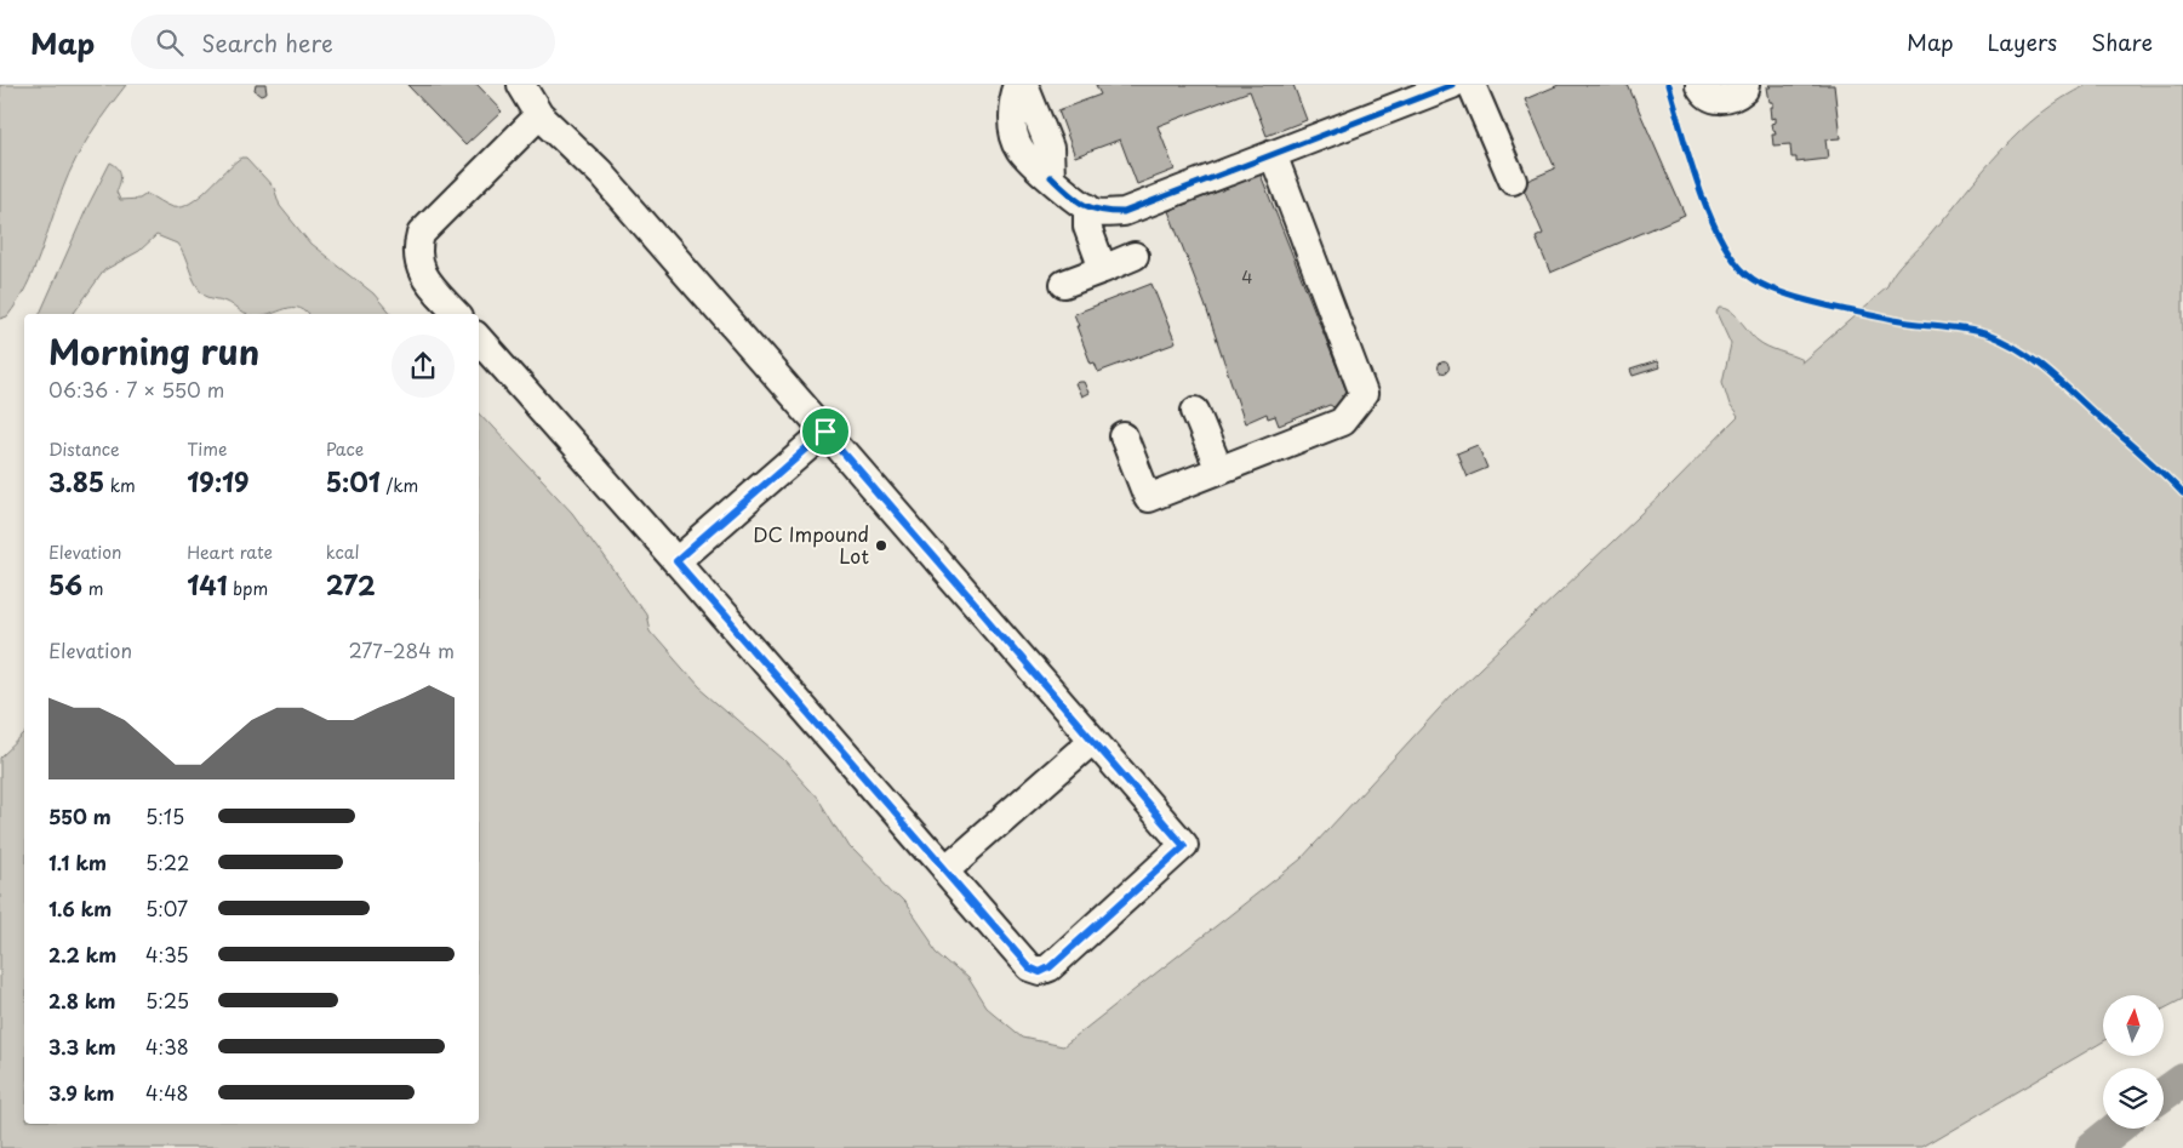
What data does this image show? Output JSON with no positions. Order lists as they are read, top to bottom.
{
  "places": ["DC Impound Lot"],
  "house_numbers": ["4"],
  "north": "top",
  "page": {
    "header": "Map",
    "search": "Search here",
    "nav": ["Map", "Layers", "Share"],
    "heading": ["Morning run", "06:36 · 7 × 550 m"],
    "stats": [
      ["Distance", "3.85 km"],
      ["Time", "19:19"],
      ["Pace", "5:01 /km"],
      ["Elevation", "56 m"],
      ["Heart rate", "141 bpm"],
      ["kcal", "272"]
    ],
    "chart": ["Elevation", "277–284 m"],
    "list": [
      {
        "name": "550 m",
        "note": "5:15"
      },
      {
        "name": "1.1 km",
        "note": "5:22"
      },
      {
        "name": "1.6 km",
        "note": "5:07"
      },
      {
        "name": "2.2 km",
        "note": "4:35"
      },
      {
        "name": "2.8 km",
        "note": "5:25"
      },
      {
        "name": "3.3 km",
        "note": "4:38"
      },
      {
        "name": "3.9 km",
        "note": "4:48"
      }
    ]
  }
}
